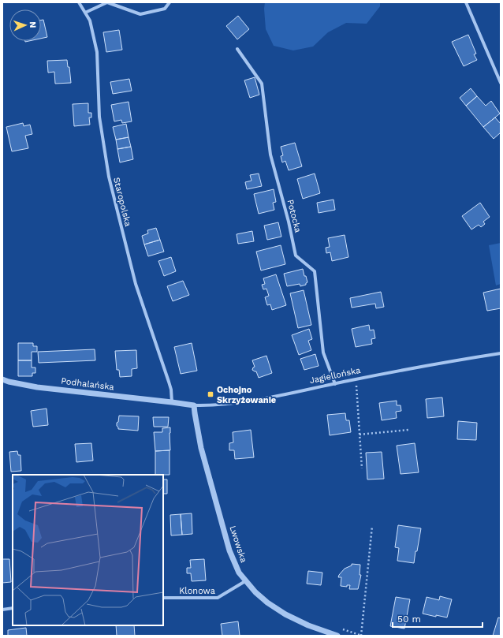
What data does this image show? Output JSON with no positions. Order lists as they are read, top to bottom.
{
  "streets": {
    "street": [
      "Staropolska",
      "Potocka",
      "Jagiellońska",
      "Podhalańska",
      "Lwowska",
      "Klonowa"
    ]
  },
  "crossings": [
    ["Staropolska", "Jagiellońska"],
    ["Staropolska", "Podhalańska"],
    ["Potocka", "Jagiellońska"],
    ["Jagiellońska", "Podhalańska"],
    ["Jagiellońska", "Lwowska"],
    ["Lwowska", "Klonowa"]
  ],
  "places": {
    "transit": ["Ochojno Skrzyżowanie"]
  },
  "scale_bar": "50 m",
  "north": "right"
}
